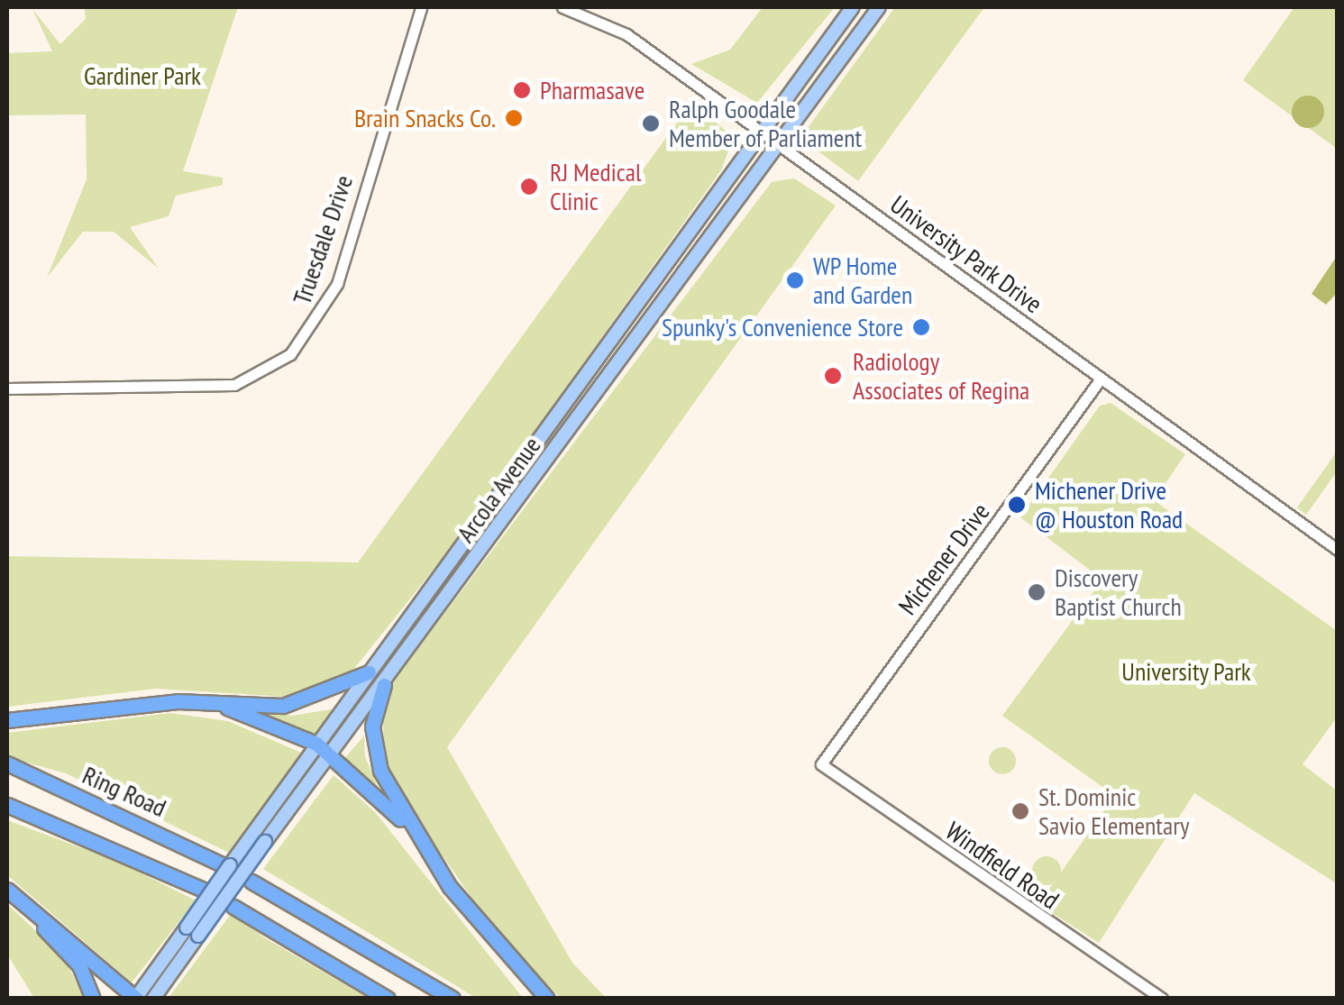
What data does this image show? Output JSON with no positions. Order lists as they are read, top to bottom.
{
  "streets": {
    "highway": ["Ring Road"],
    "main road": ["Arcola Avenue"],
    "street": [
      "Truesdale Drive",
      "University Park Drive",
      "Michener Drive",
      "Windfield Road"
    ]
  },
  "crossings": [
    ["University Park Drive", "Arcola Avenue"],
    ["University Park Drive", "Michener Drive"],
    ["Michener Drive", "Windfield Road"]
  ],
  "parks": ["Gardiner Park", "University Park"],
  "places": [
    "Pharmasave",
    "Brain Snacks Co.",
    "Ralph Goodale Member of Parliament",
    "RJ Medical Clinic",
    "WP Home and Garden",
    "Spunky's Convenience Store",
    "Radiology Associates of Regina",
    "Michener Drive @ Houston Road",
    "Discovery Baptist Church",
    "St. Dominic Savio Elementary"
  ]
}
